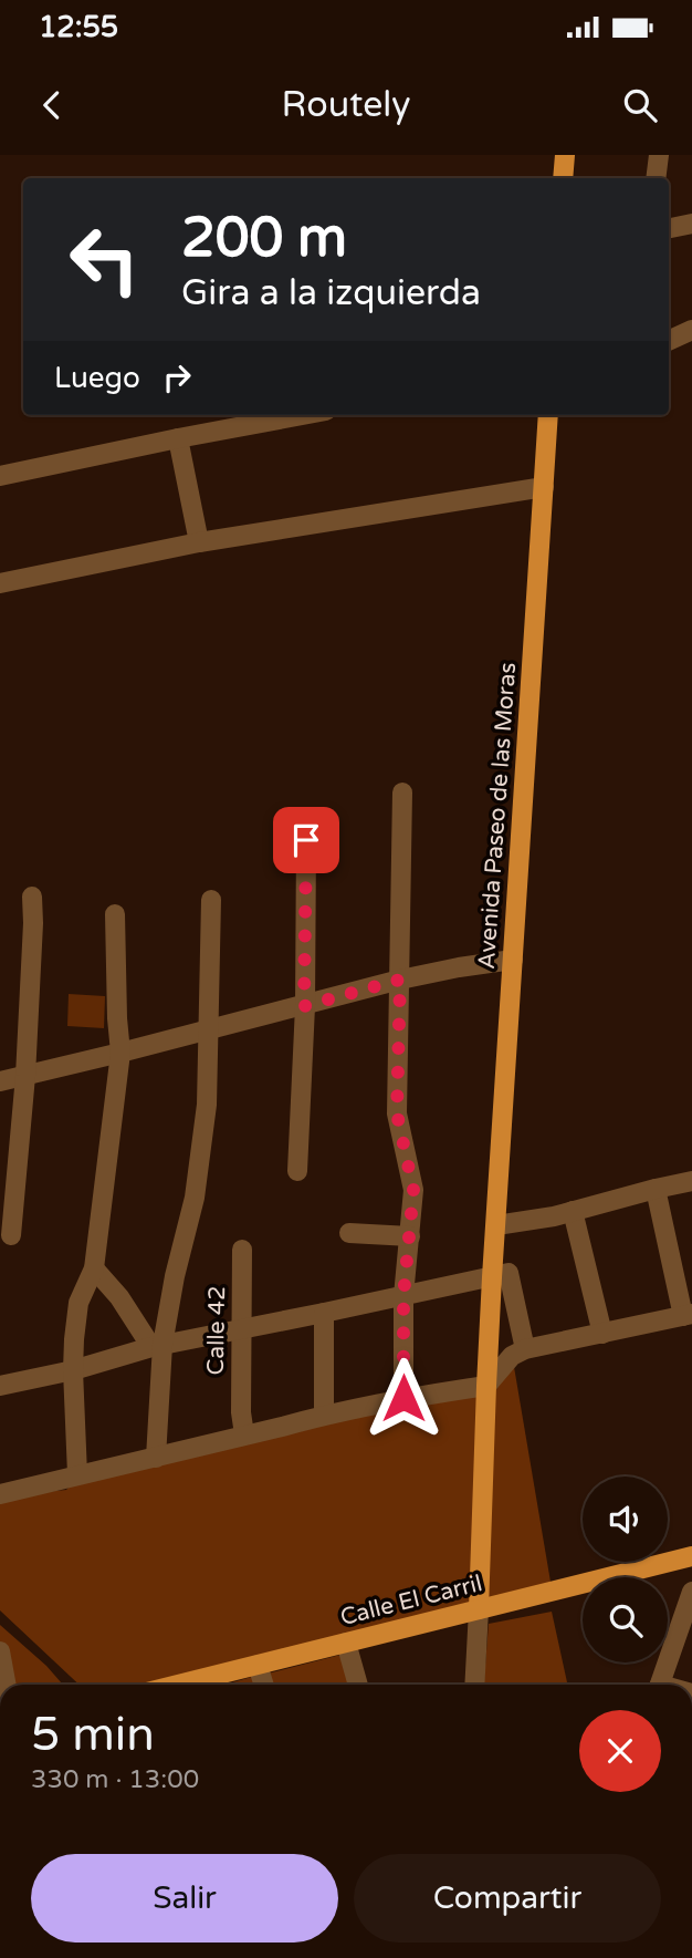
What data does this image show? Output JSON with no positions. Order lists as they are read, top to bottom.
{
  "streets": {
    "main road": ["Avenida Paseo de las Moras", "Calle El Carril"],
    "street": ["Calle 42"]
  },
  "crossings": [
    ["Avenida Paseo de las Moras", "Calle El Carril"]
  ],
  "page": {
    "status": "12:55",
    "header": "Routely",
    "turn": ["200 m", "Gira a la izquierda"],
    "then": "Luego",
    "heading": ["5 min", "330 m · 13:00"],
    "buttons": ["Salir", "Compartir"]
  }
}
